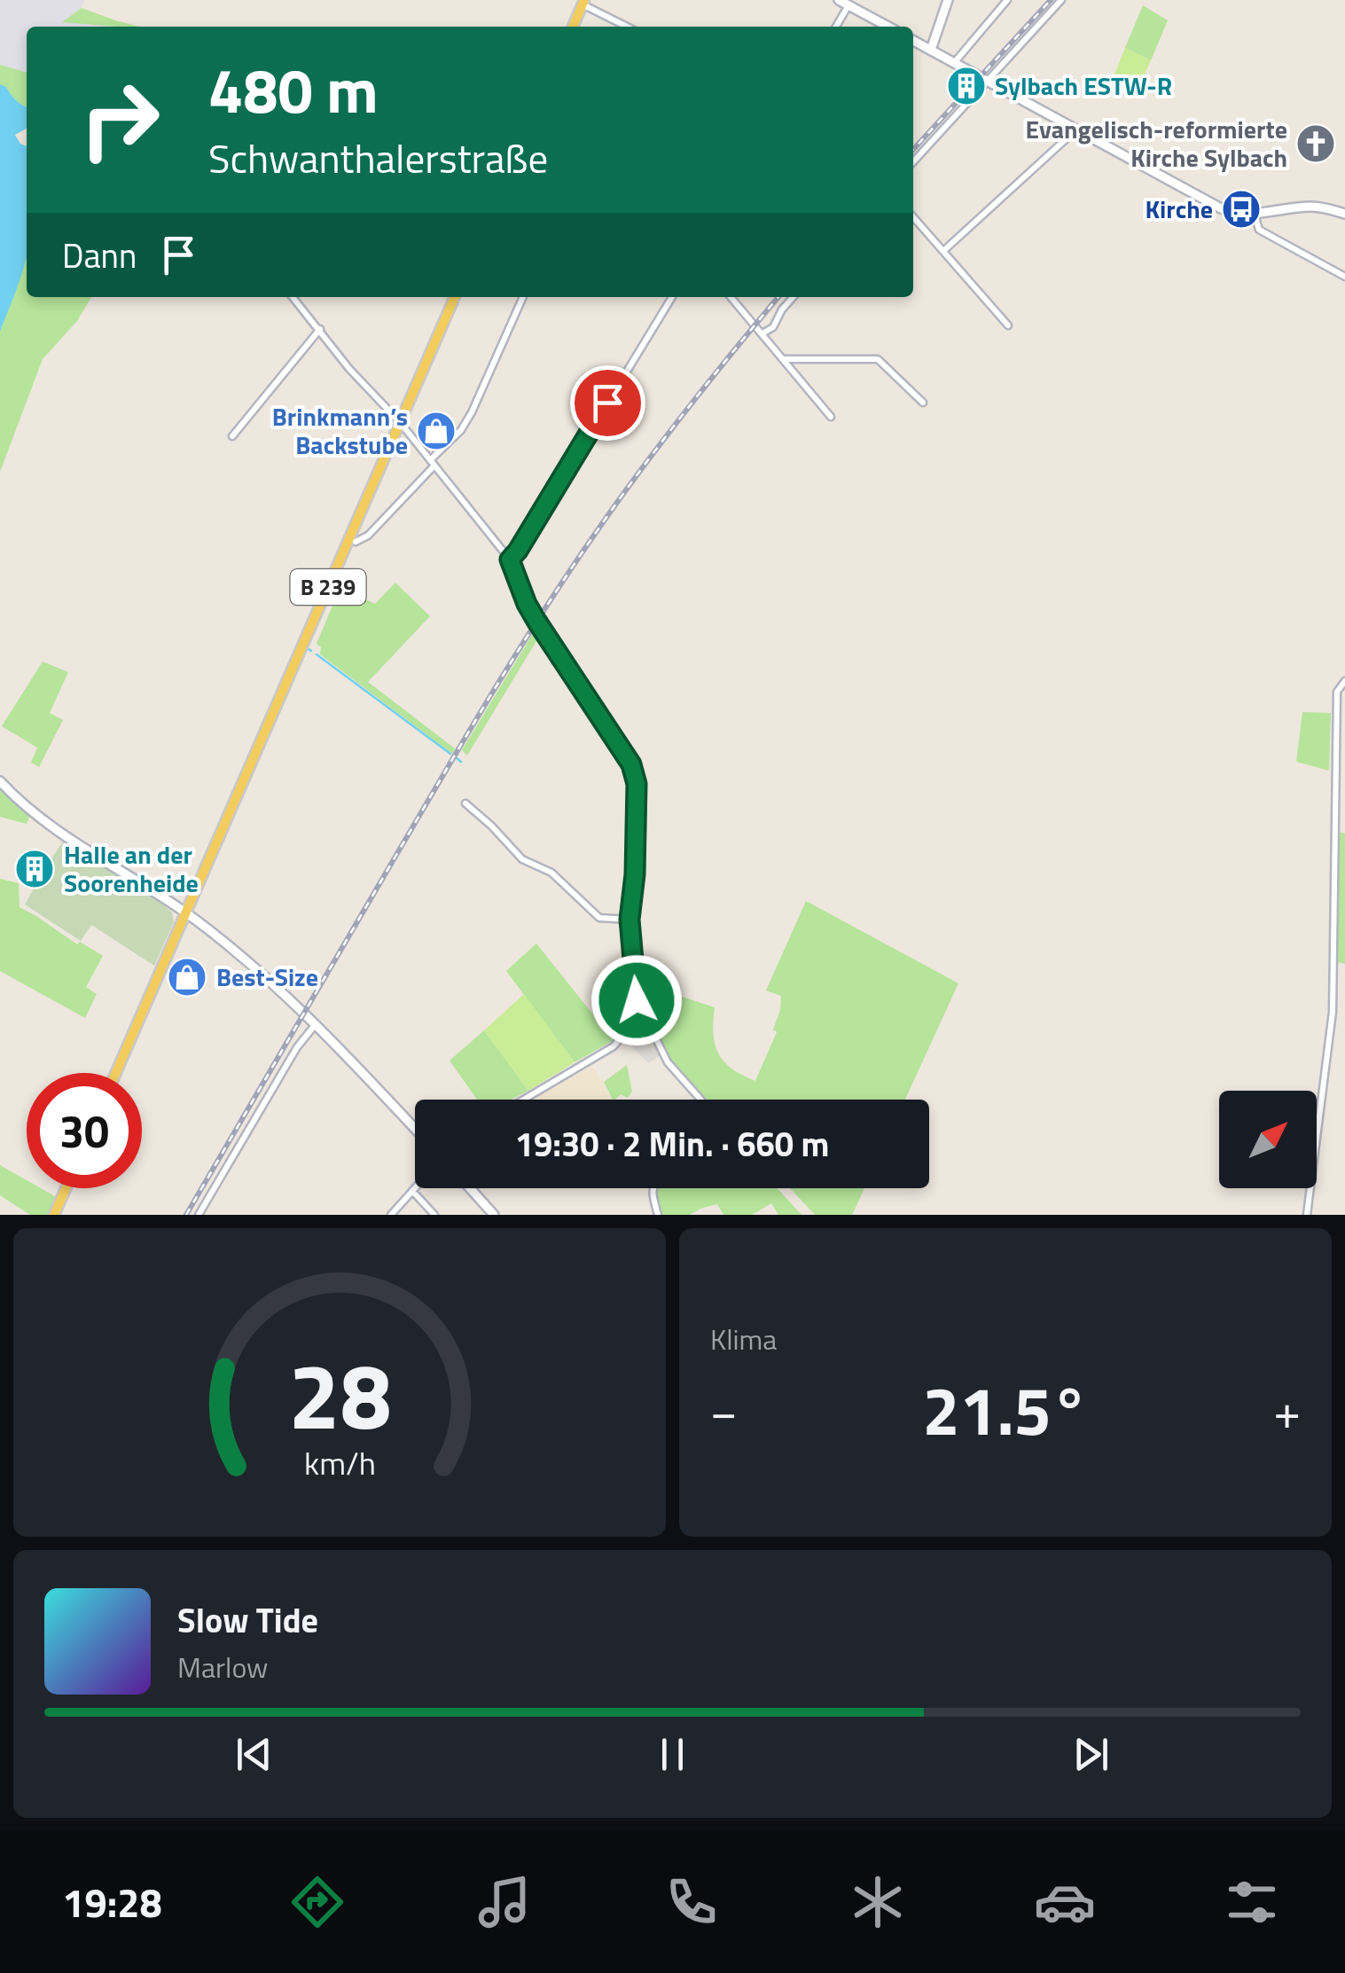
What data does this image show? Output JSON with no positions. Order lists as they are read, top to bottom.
{
  "streets": {
    "main road": ["B 239"]
  },
  "places": {
    "building": ["Sylbach ESTW-R", "Halle an der Soorenheide"],
    "church": ["Evangelisch-reformierte Kirche Sylbach"],
    "bus stop": ["Kirche"],
    "shop": ["Brinkmann’s Backstube", "Best-Size"]
  },
  "north": "top right",
  "page": {
    "turn": ["480 m", "Schwanthalerstraße"],
    "then": "Dann",
    "limit": "30",
    "trip": "19:30 · 2 Min. · 660 m",
    "tile": "Klima",
    "heat": ["−", "21.5°", "+"],
    "song": ["Slow Tide", "Marlow"],
    "tabs": "19:28",
    "gauge": ["28", "km/h"]
  }
}
